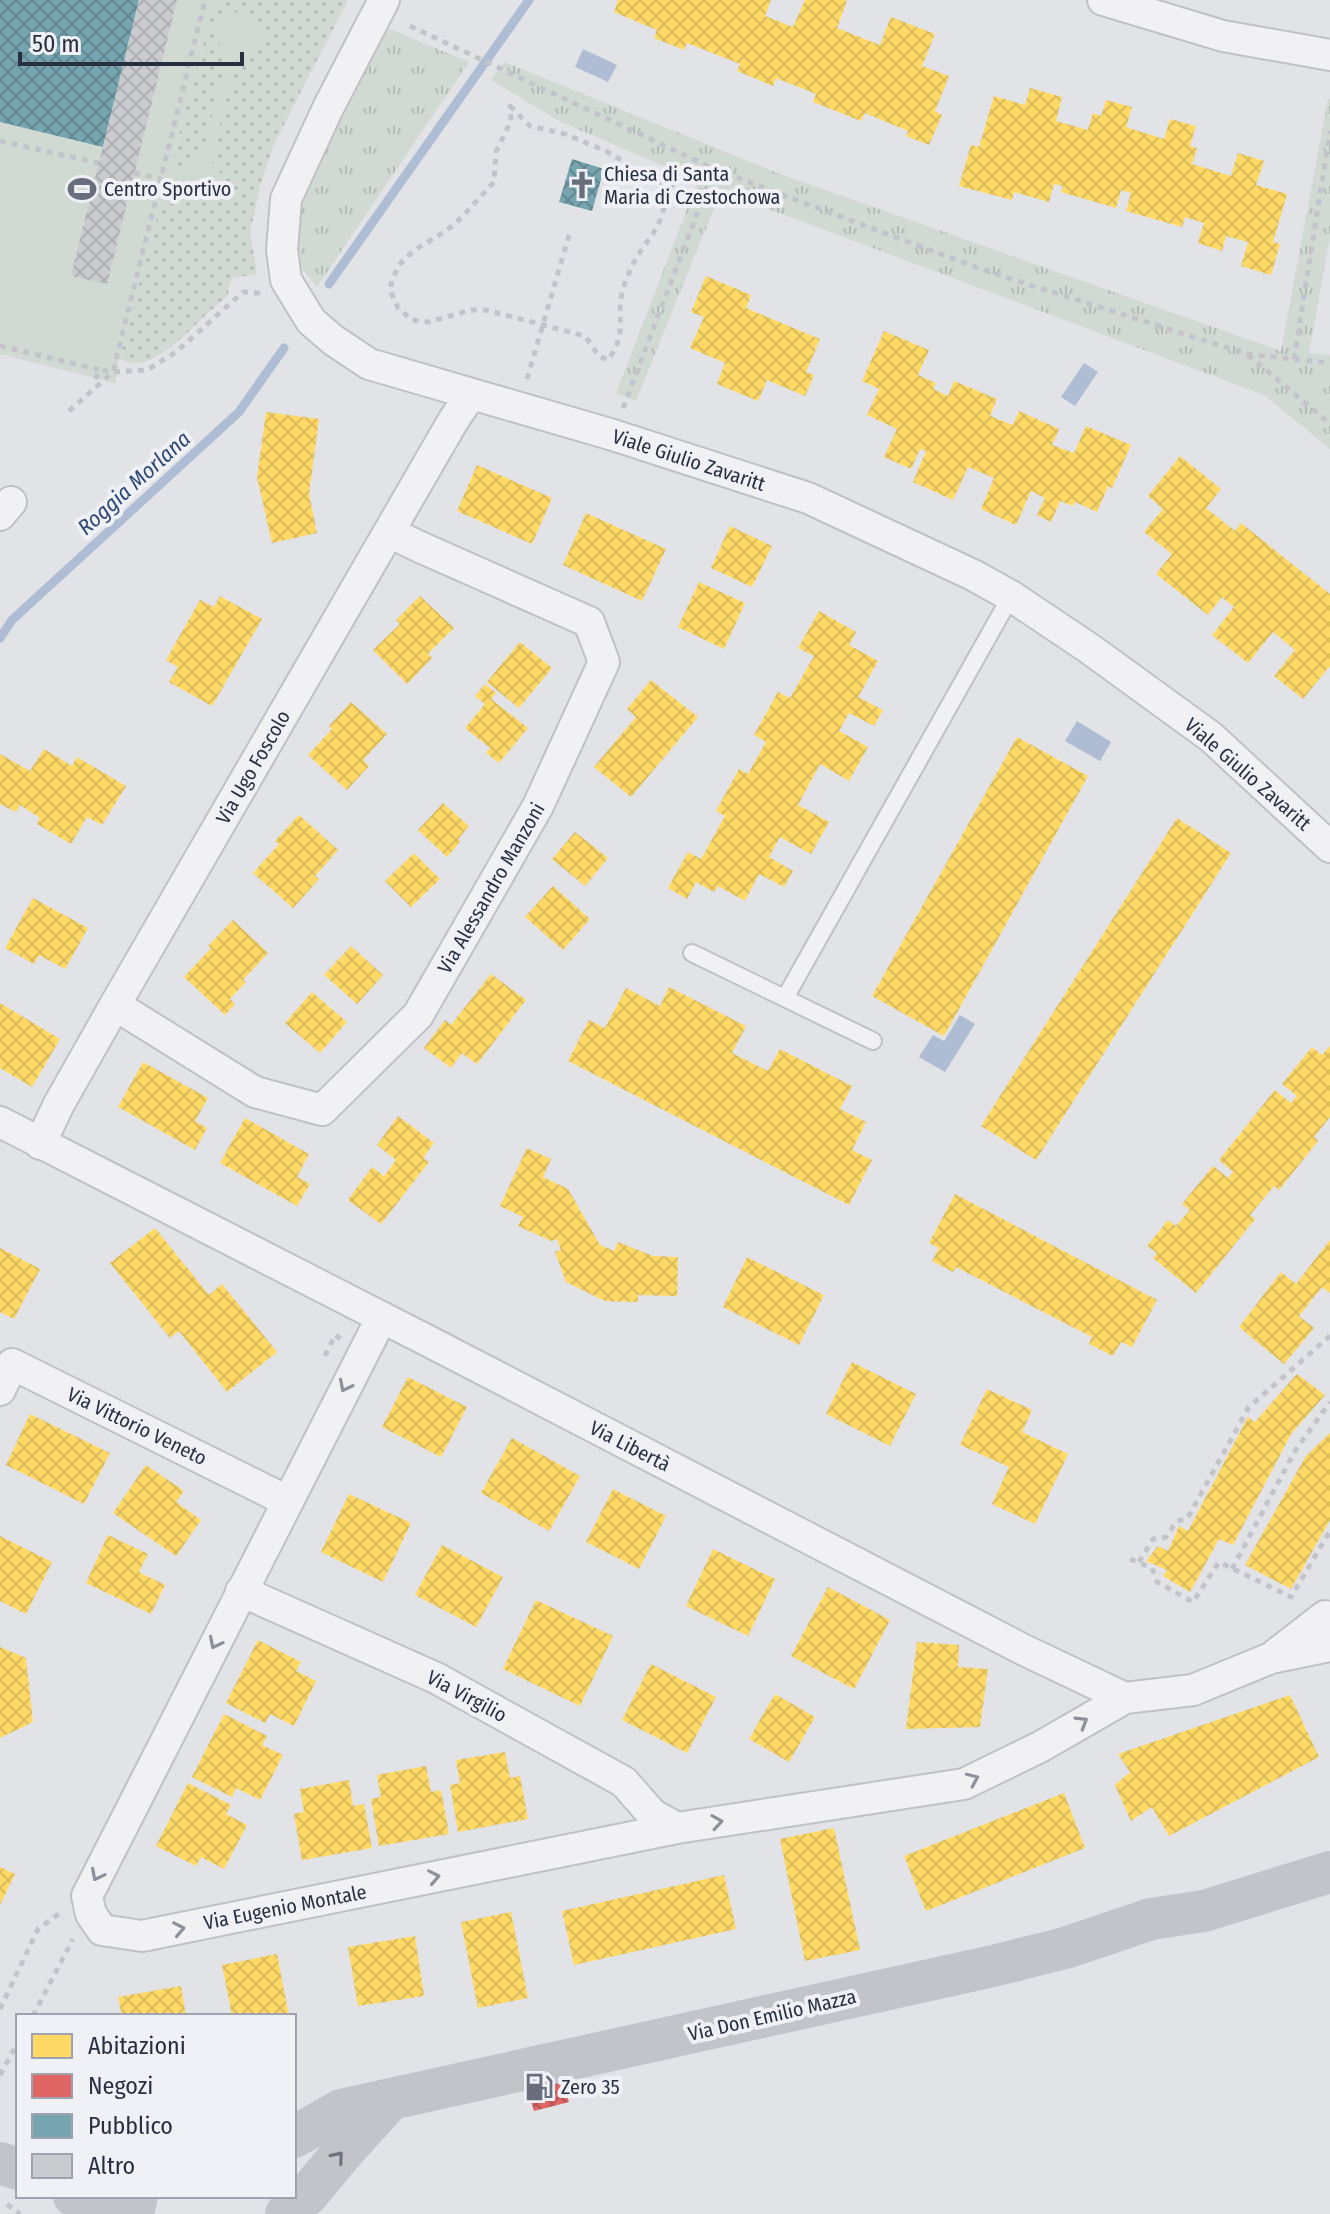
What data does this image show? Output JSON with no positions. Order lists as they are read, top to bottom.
{
  "streets": {
    "street": [
      "Viale Giulio Zavaritt",
      "Via Ugo Foscolo",
      "Via Alessandro Manzoni",
      "Via Vittorio Veneto",
      "Via Libertà",
      "Via Virgilio",
      "Via Eugenio Montale",
      "Via Don Emilio Mazza"
    ]
  },
  "crossings": [
    ["Viale Giulio Zavaritt", "Via Ugo Foscolo"],
    ["Via Ugo Foscolo", "Via Alessandro Manzoni"],
    ["Via Ugo Foscolo", "Via Libertà"],
    ["Via Vittorio Veneto", "Via Eugenio Montale"],
    ["Via Libertà", "Via Eugenio Montale"],
    ["Via Virgilio", "Via Eugenio Montale"]
  ],
  "water": ["Roggia Morlana"],
  "places": {
    "church": ["Chiesa di Santa Maria di Czestochowa"],
    "sports": ["Centro Sportivo"],
    "fuel station": ["Zero 35"]
  },
  "legend": [
    "Abitazioni",
    "Negozi",
    "Pubblico",
    "Altro"
  ],
  "scale_bar": "50 m"
}
